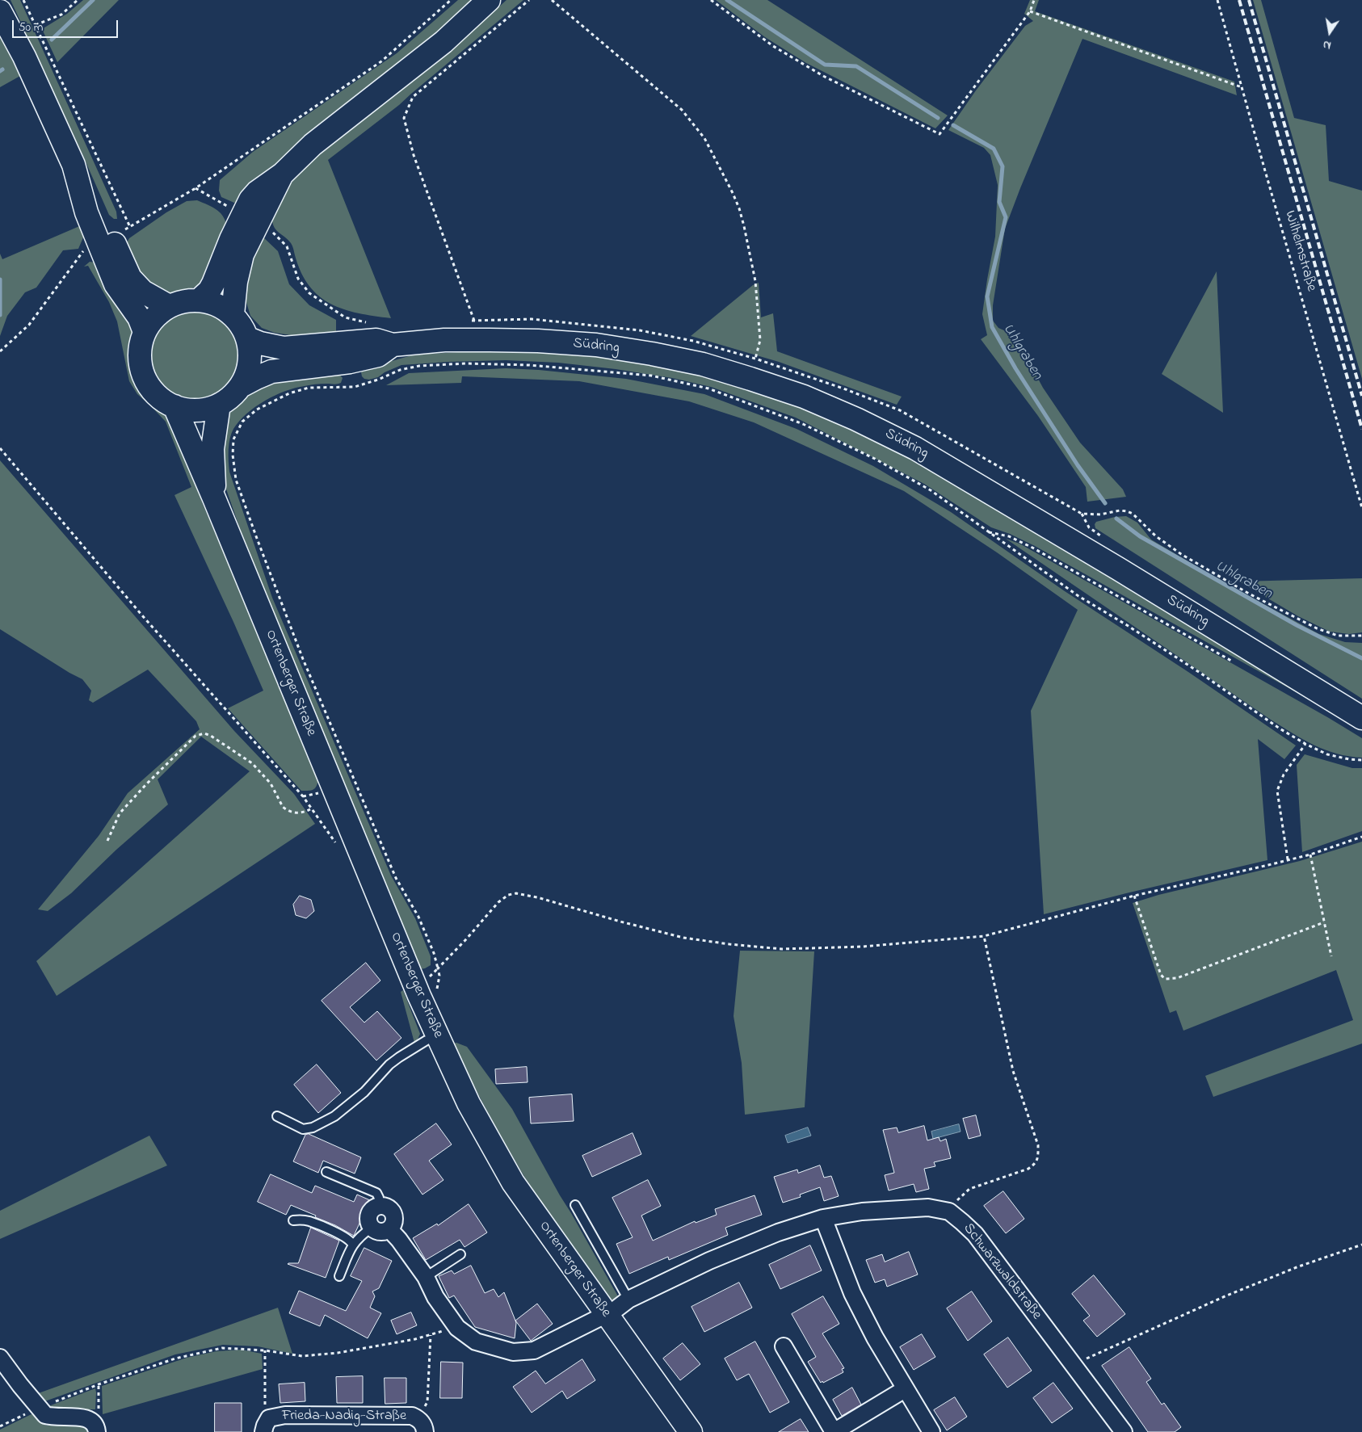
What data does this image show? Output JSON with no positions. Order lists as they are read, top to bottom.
{
  "streets": {
    "main road": ["Südring", "Ortenberger Straße"],
    "street": ["Schwarzwaldstraße", "Frieda-Nadig-Straße"],
    "path": ["Wilhelmstraße"]
  },
  "crossings": [
    ["Südring", "Ortenberger Straße"],
    ["Ortenberger Straße", "Schwarzwaldstraße"]
  ],
  "water": ["Uhlgraben"],
  "scale_bar": "50 m",
  "north": "bottom"
}
